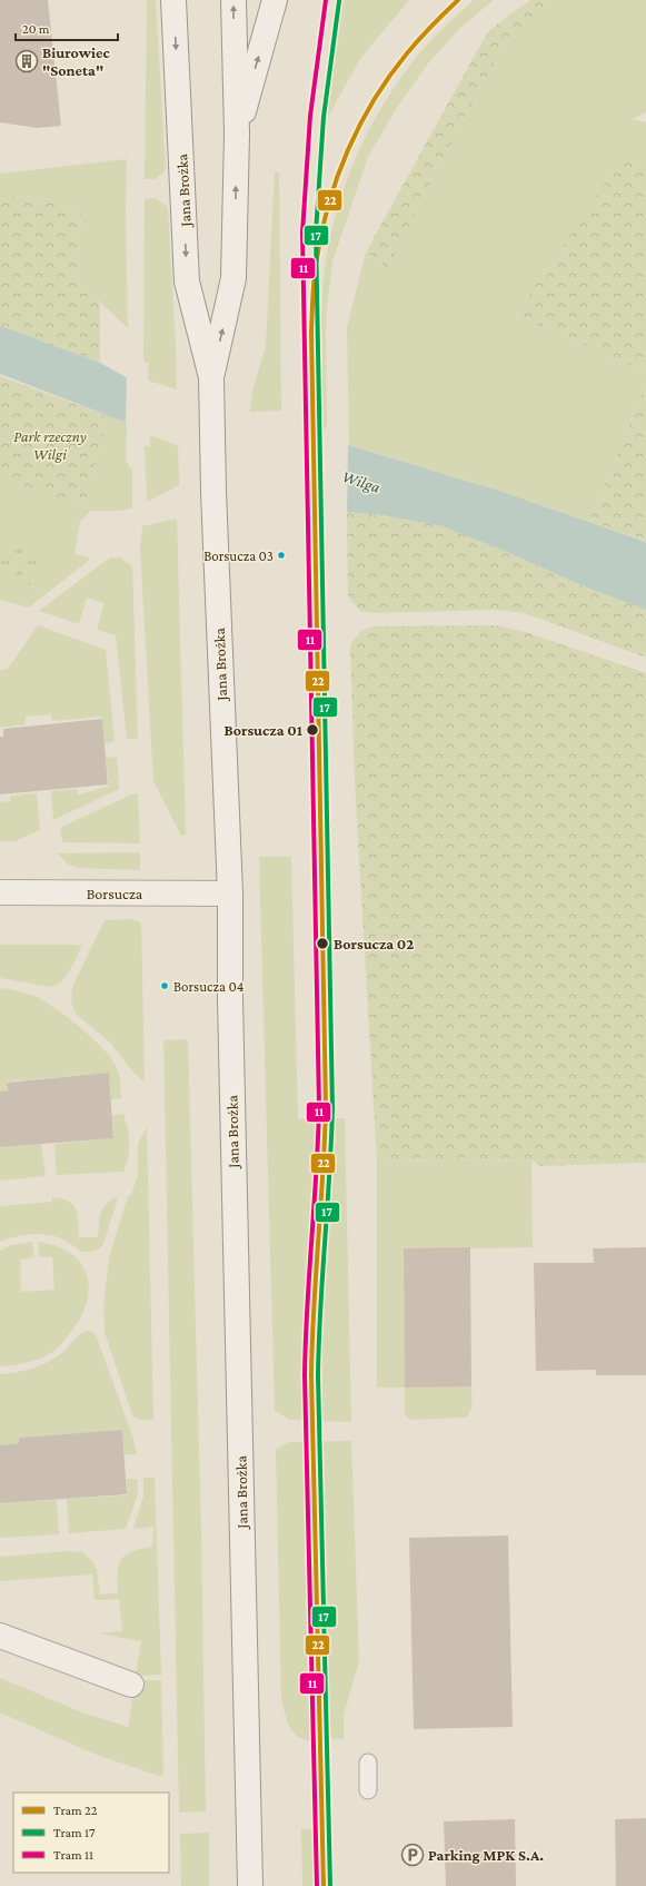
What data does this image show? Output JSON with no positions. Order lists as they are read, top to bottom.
{
  "streets": {
    "main road": ["Jana Brożka", "Borsucza"]
  },
  "crossings": [
    ["Jana Brożka", "Borsucza"]
  ],
  "water": ["Wilga"],
  "parks": ["Park rzeczny Wilgi"],
  "places": {
    "building": ["Biurowiec \"Soneta\""],
    "other": [
      "Borsucza 03",
      "Borsucza 01",
      "Borsucza 02",
      "Borsucza 04"
    ],
    "parking": ["Parking MPK S.A."]
  },
  "lines": ["tram line 22", "tram line 11", "tram line 17"],
  "legend": ["Tram 22", "Tram 17", "Tram 11"],
  "scale_bar": "20 m"
}
